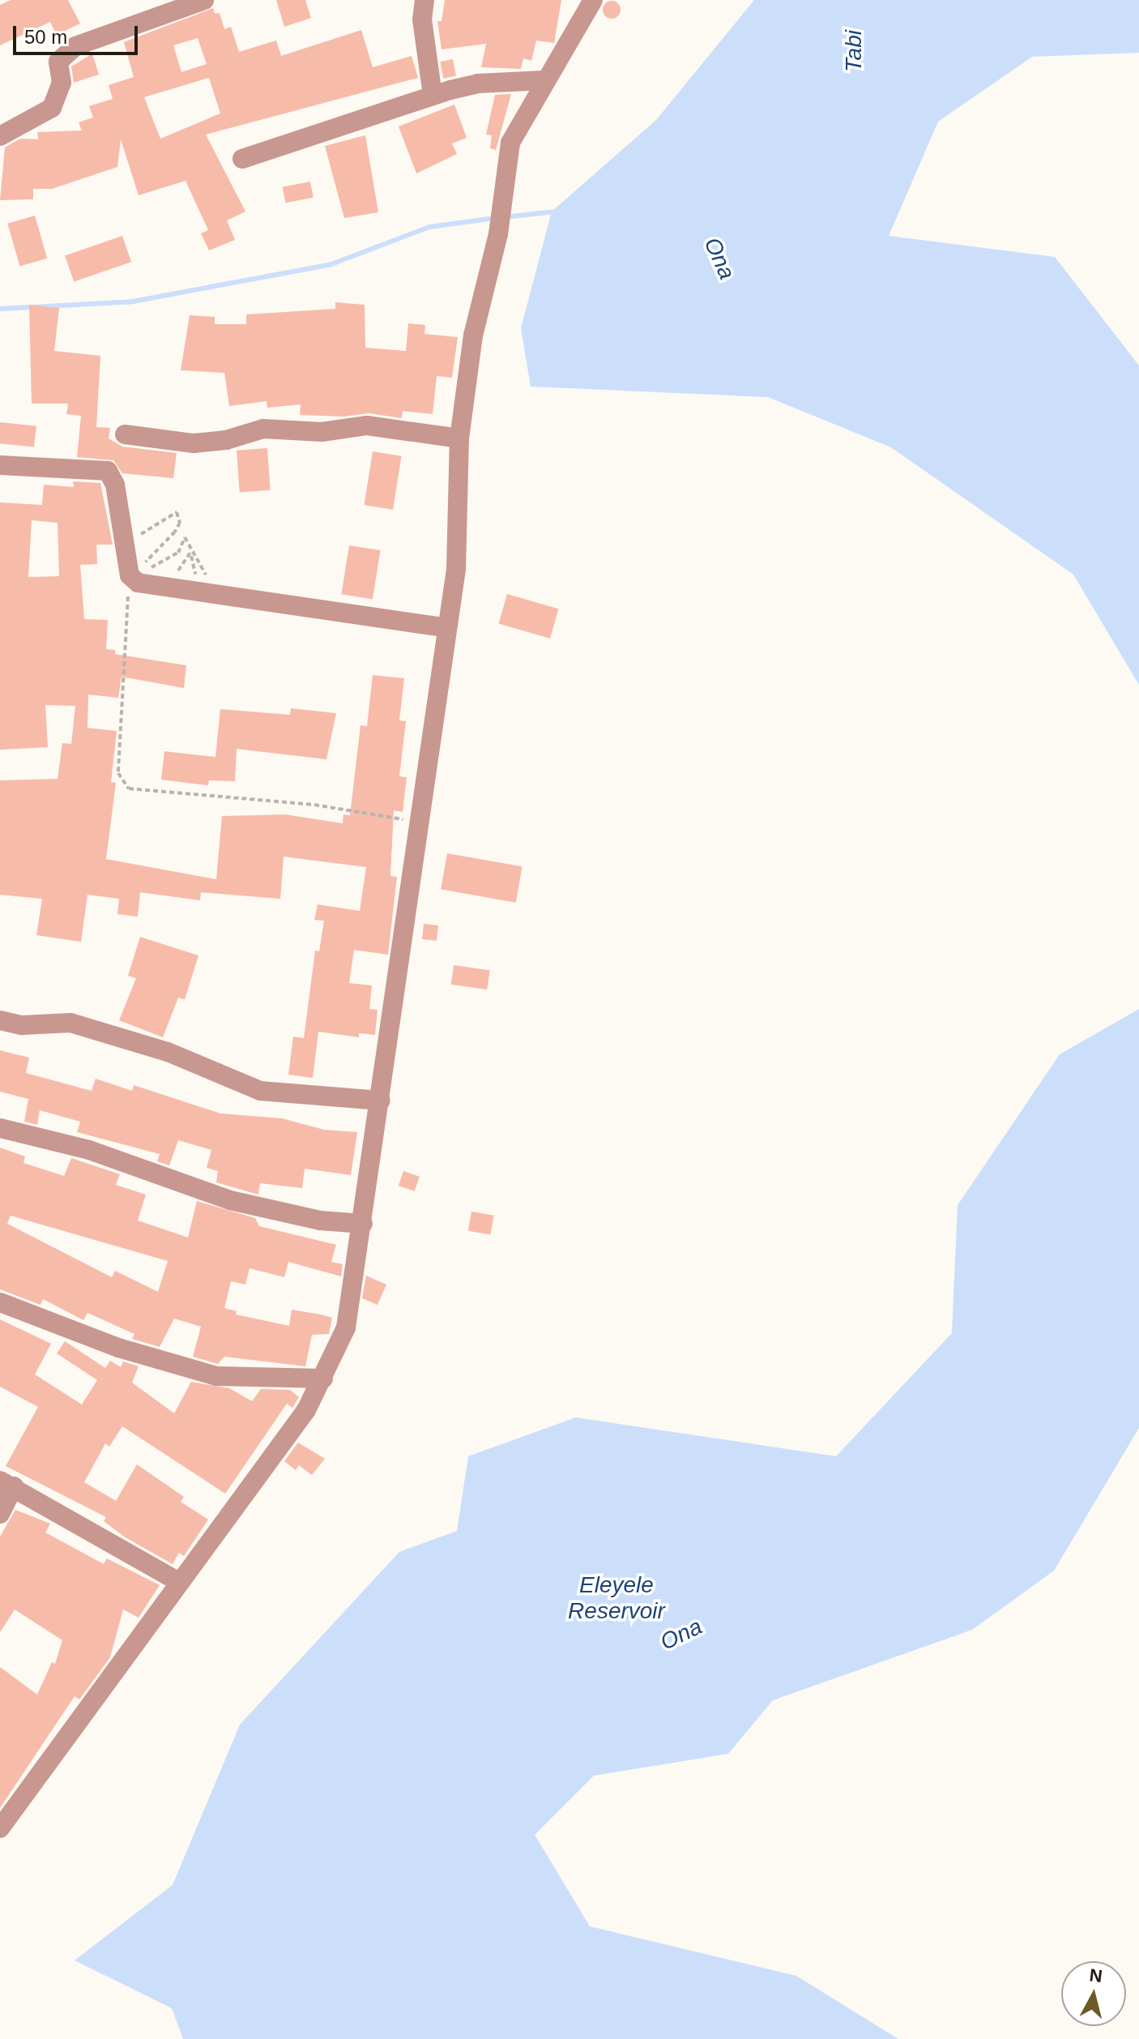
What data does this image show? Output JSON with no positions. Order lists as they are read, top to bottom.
{
  "water": ["Tabi", "Ona", "Eleyele Reservoir"],
  "scale_bar": "50 m",
  "north": "top"
}
